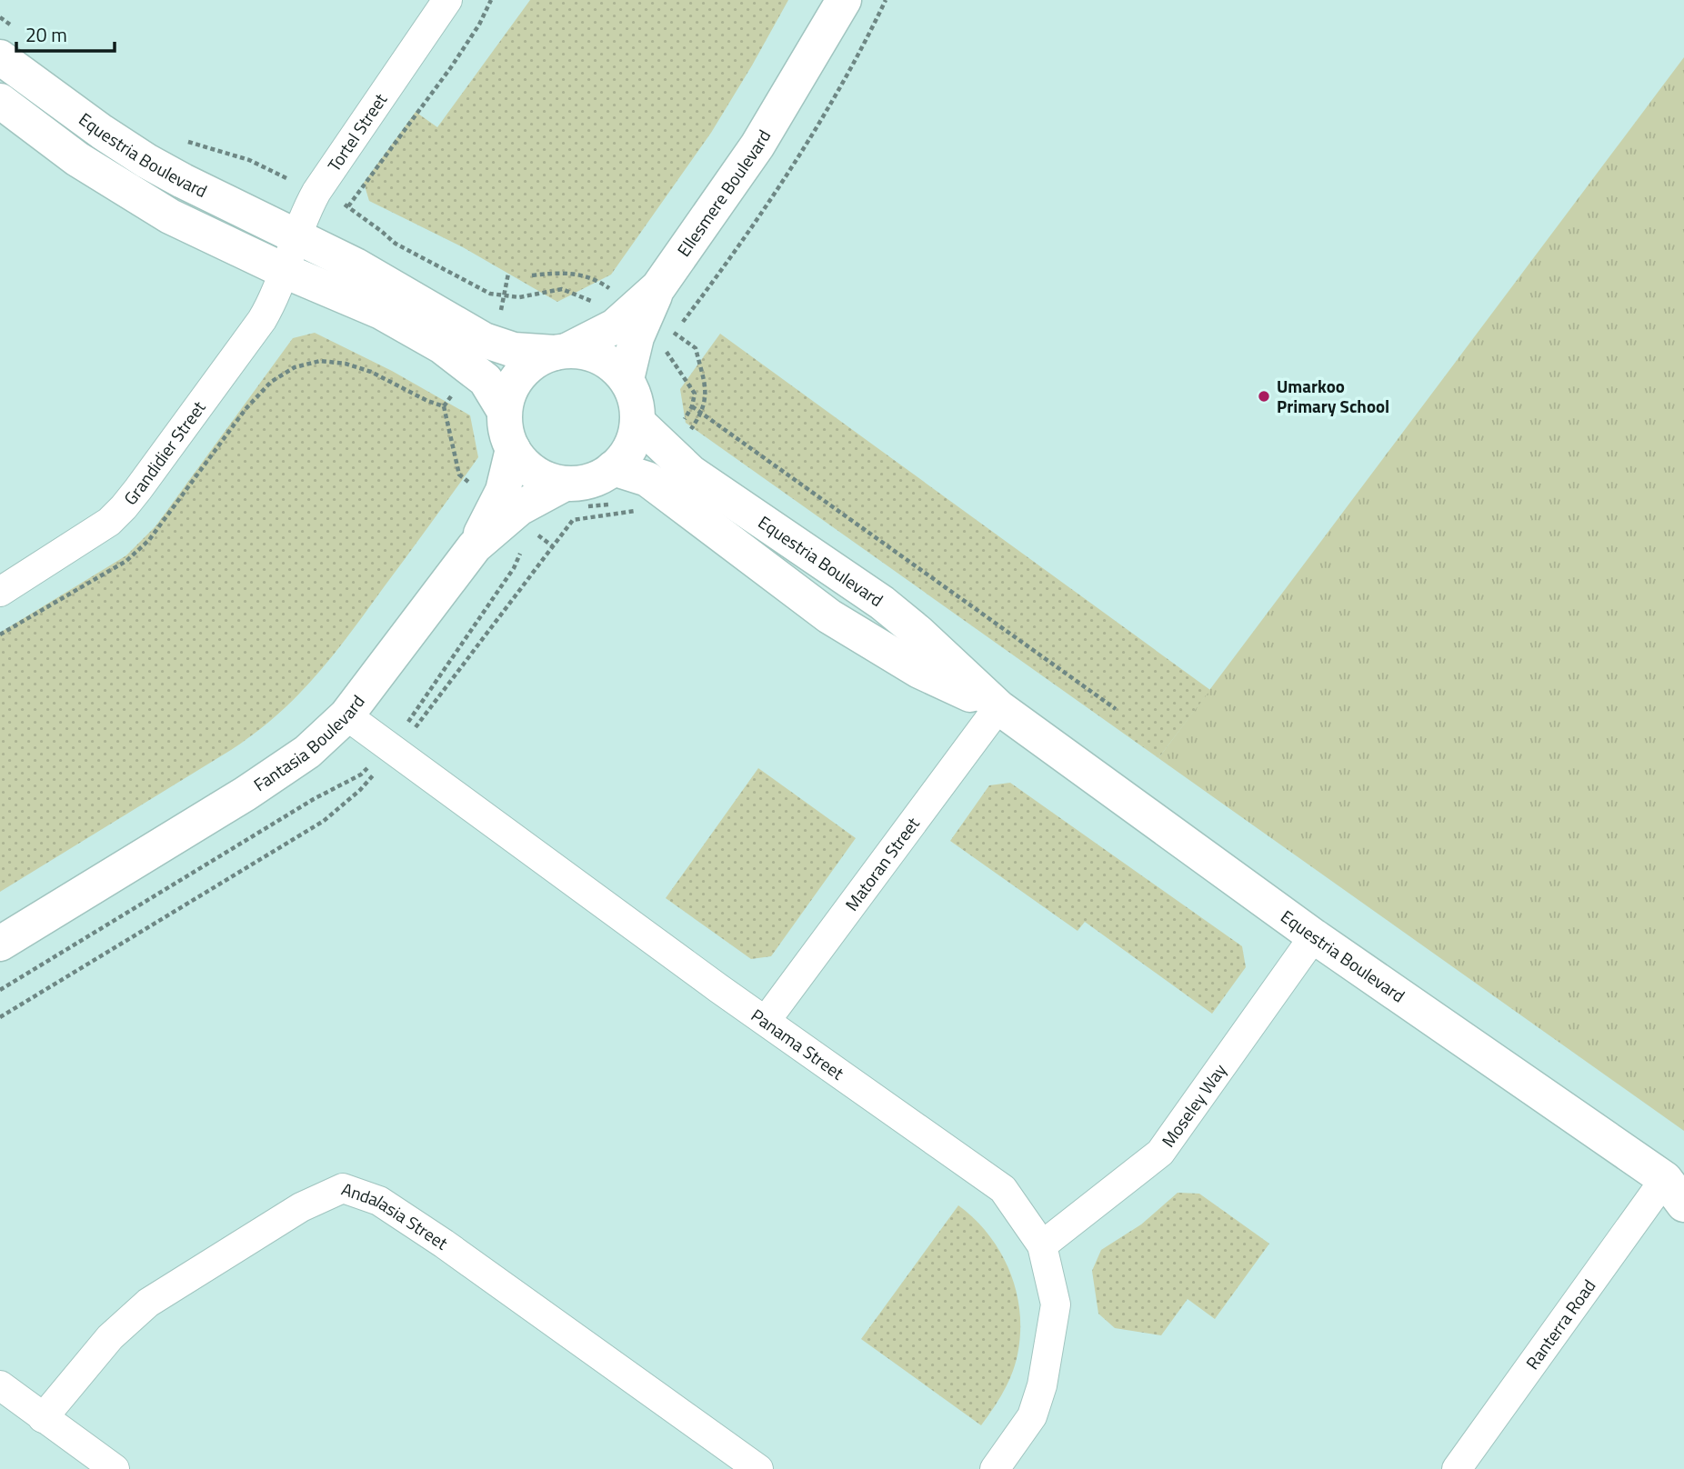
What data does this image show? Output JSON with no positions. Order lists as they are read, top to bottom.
{
  "streets": {
    "street": [
      "Tortel Street",
      "Equestria Boulevard",
      "Ellesmere Boulevard",
      "Grandidier Street",
      "Fantasia Boulevard",
      "Matoran Street",
      "Panama Street",
      "Moseley Way",
      "Andalasia Street",
      "Ranterra Road"
    ]
  },
  "crossings": [
    ["Tortel Street", "Equestria Boulevard"],
    ["Tortel Street", "Grandidier Street"],
    ["Equestria Boulevard", "Ellesmere Boulevard"],
    ["Equestria Boulevard", "Fantasia Boulevard"],
    ["Equestria Boulevard", "Matoran Street"],
    ["Equestria Boulevard", "Moseley Way"],
    ["Equestria Boulevard", "Ranterra Road"],
    ["Ellesmere Boulevard", "Fantasia Boulevard"],
    ["Fantasia Boulevard", "Panama Street"],
    ["Matoran Street", "Panama Street"],
    ["Panama Street", "Moseley Way"]
  ],
  "places": ["Umarkoo Primary School"],
  "scale_bar": "20 m"
}
